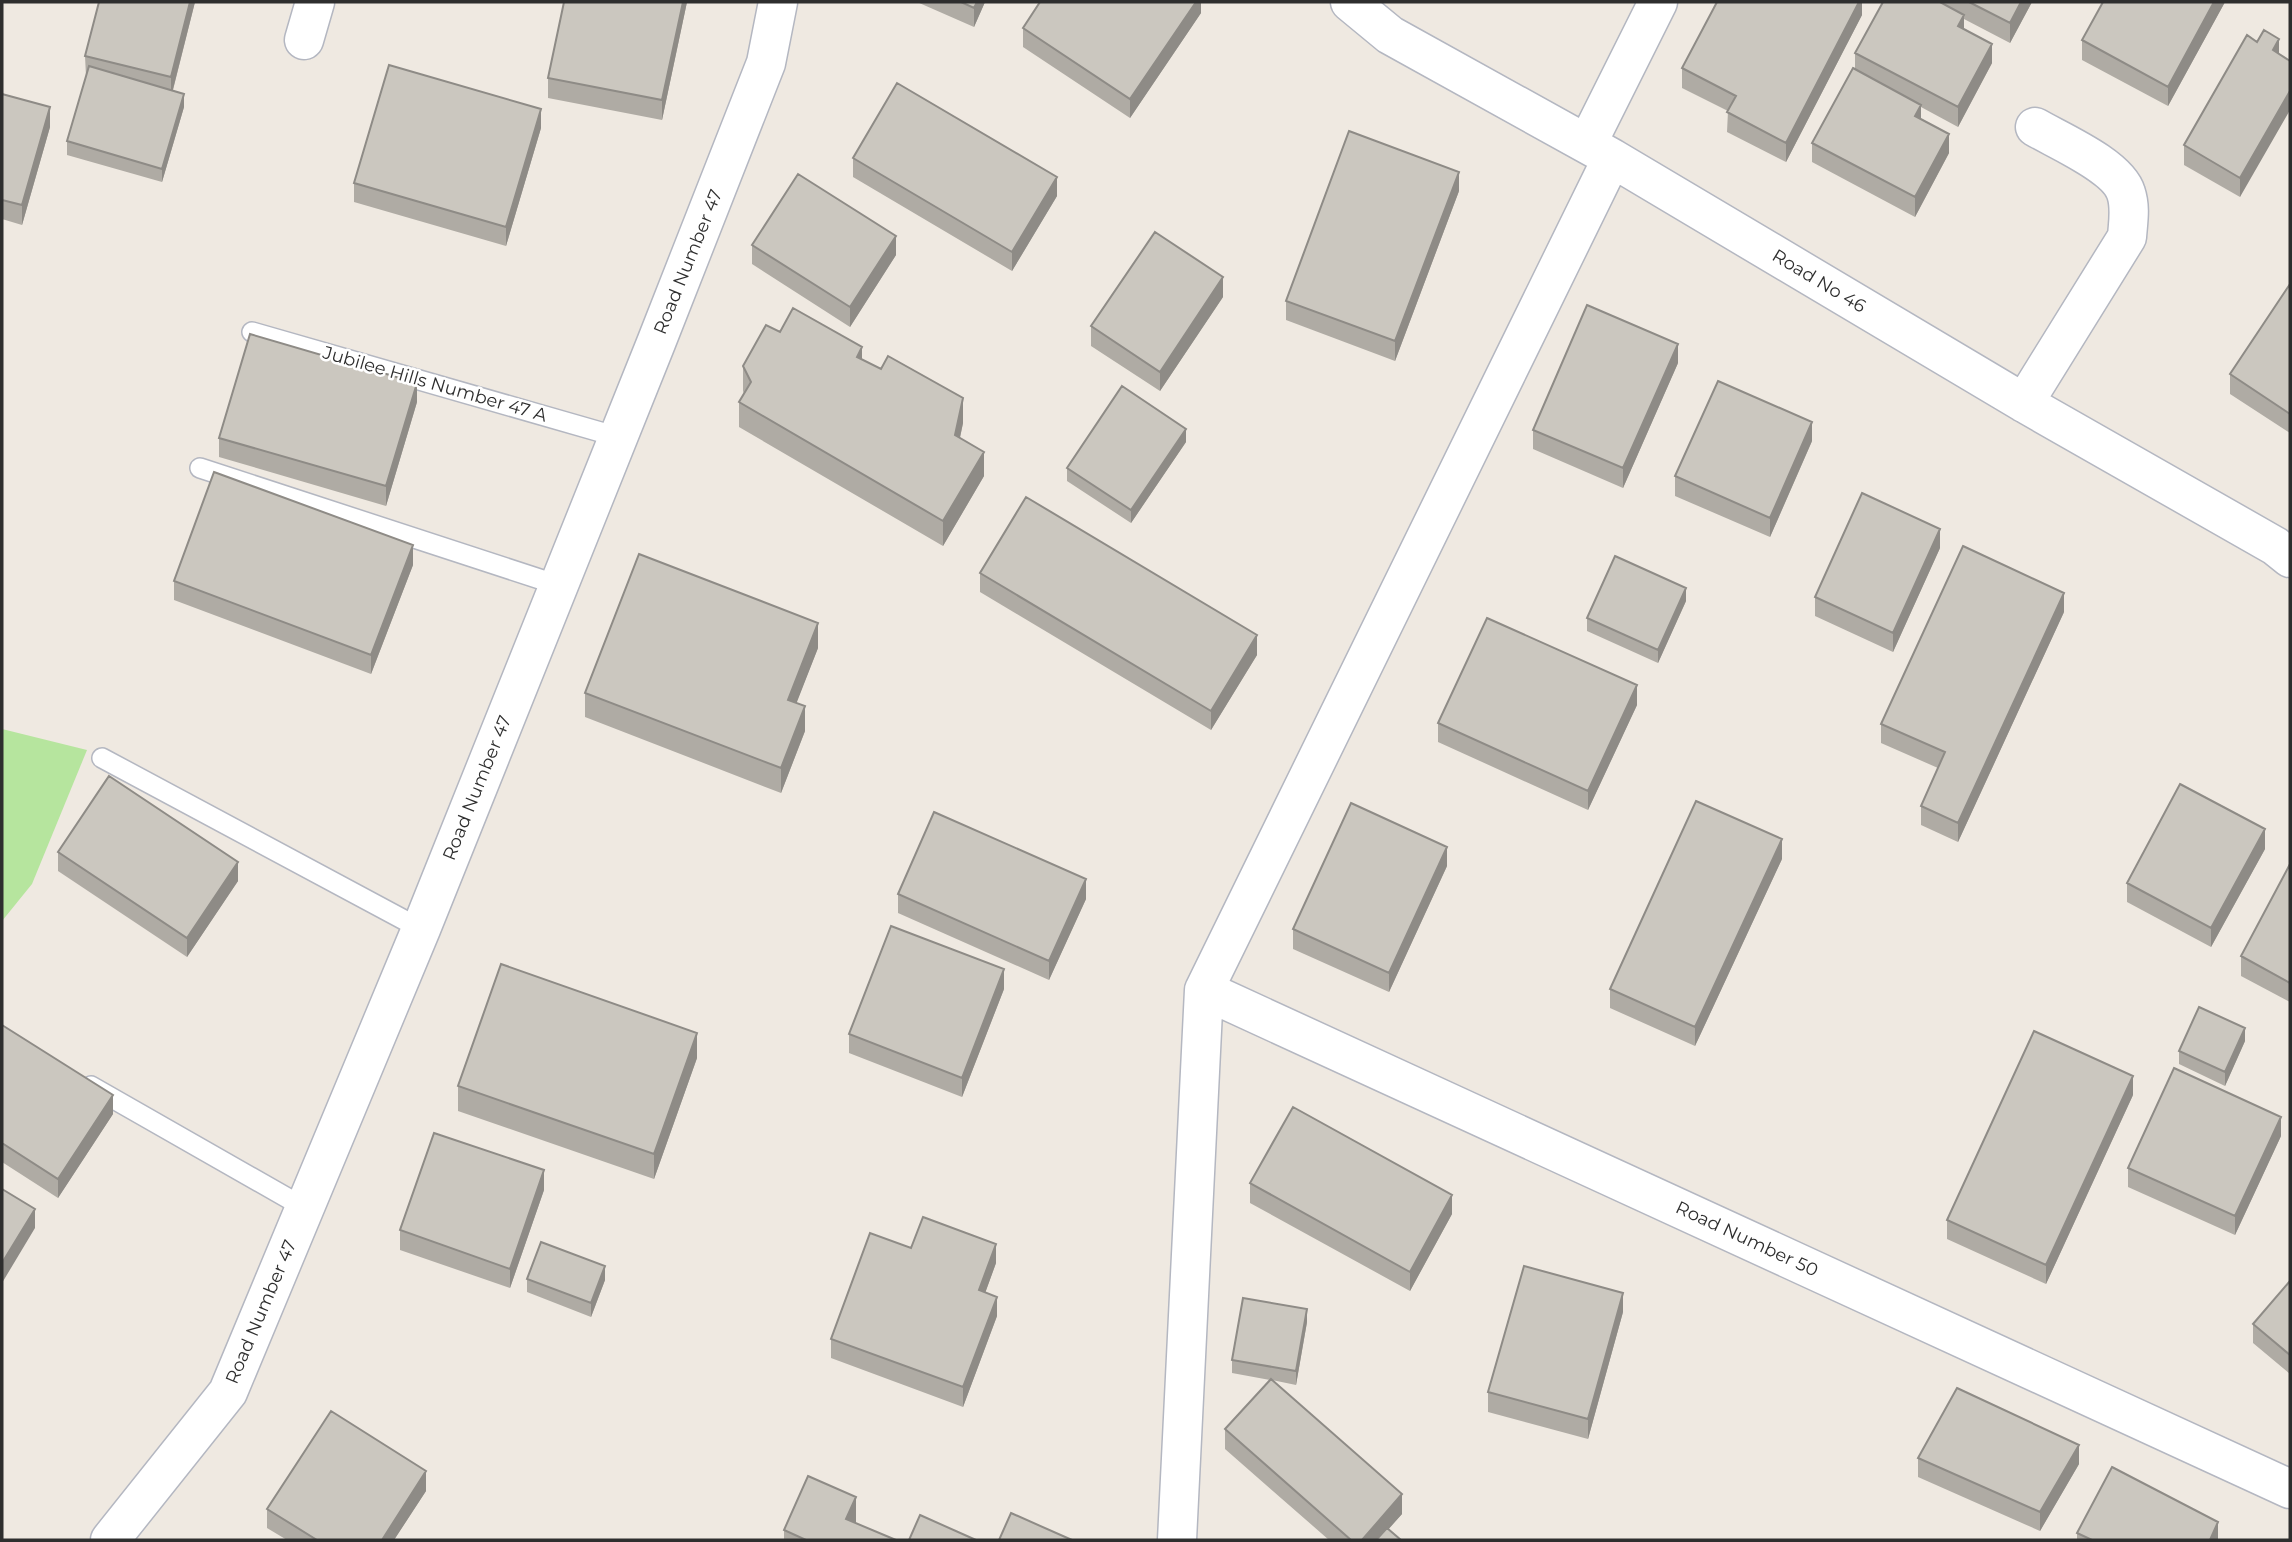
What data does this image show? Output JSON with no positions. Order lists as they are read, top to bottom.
{
  "streets": {
    "street": ["Road Number 47", "Road No 46", "Road Number 50"],
    "lane": ["Jubilee Hills Number 47 A"]
  },
  "crossings": [
    ["Road Number 47", "Jubilee Hills Number 47 A"]
  ]
}
